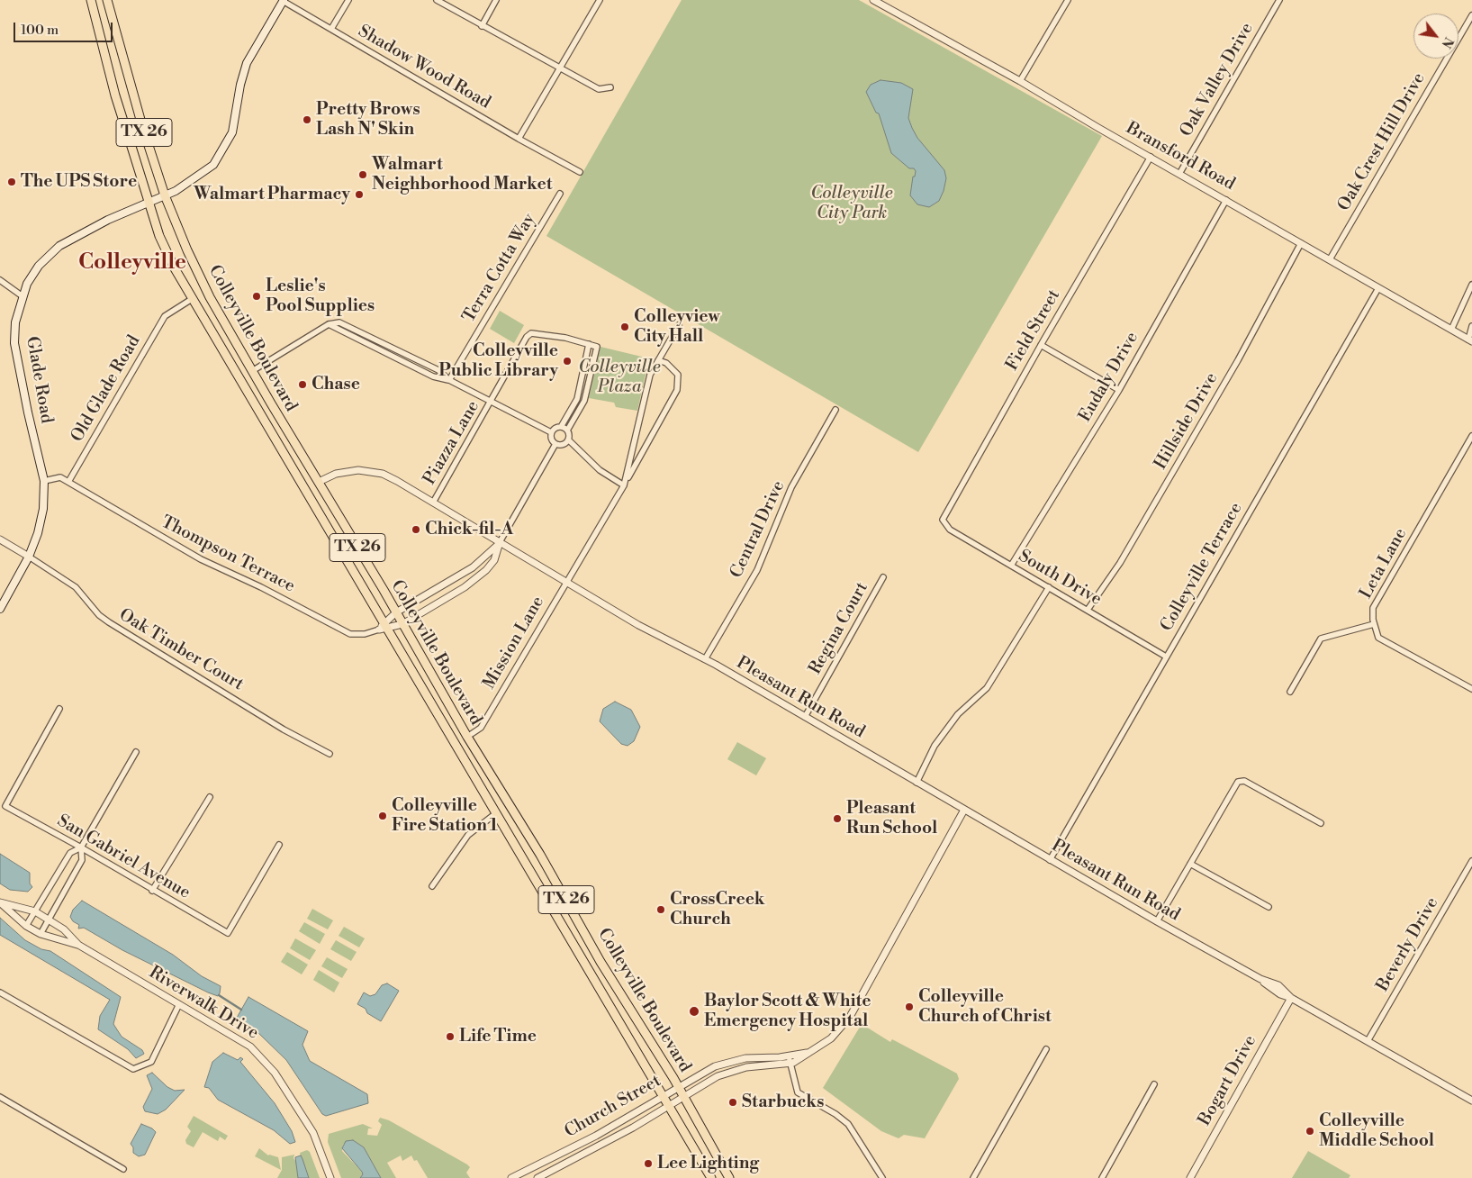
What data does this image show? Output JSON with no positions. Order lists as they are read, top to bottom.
{
  "streets": {
    "main road": ["TX 26", "Colleyville Boulevard", "Glade Road"],
    "street": [
      "Shadow Wood Road",
      "Oak Valley Drive",
      "Oak Crest Hill Drive",
      "Bransford Road",
      "Terra Cotta Way",
      "Field Street",
      "Eudaly Drive",
      "Old Glade Road",
      "Hillside Drive",
      "Piazza Lane",
      "Central Drive",
      "Thompson Terrace",
      "Leta Lane",
      "Colleyville Terrace",
      "South Drive",
      "Regina Court",
      "Mission Lane",
      "Oak Timber Court",
      "Pleasant Run Road",
      "San Gabriel Avenue",
      "Beverly Drive",
      "Riverwalk Drive",
      "Bogart Drive",
      "Church Street"
    ]
  },
  "crossings": [
    ["Shadow Wood Road", "Glade Road"],
    ["Oak Valley Drive", "Bransford Road"],
    ["Oak Crest Hill Drive", "Bransford Road"],
    ["Bransford Road", "Field Street"],
    ["Bransford Road", "Eudaly Drive"],
    ["Bransford Road", "Hillside Drive"],
    ["Bransford Road", "Colleyville Terrace"],
    ["Field Street", "South Drive"],
    ["Colleyville Boulevard", "Glade Road"],
    ["Colleyville Boulevard", "Old Glade Road"],
    ["Colleyville Boulevard", "Thompson Terrace"],
    ["Colleyville Boulevard", "Mission Lane"],
    ["Colleyville Boulevard", "Pleasant Run Road"],
    ["Colleyville Boulevard", "Church Street"],
    ["Eudaly Drive", "South Drive"],
    ["Glade Road", "Oak Timber Court"],
    ["Old Glade Road", "Thompson Terrace"],
    ["Hillside Drive", "South Drive"],
    ["Piazza Lane", "Pleasant Run Road"],
    ["Central Drive", "Pleasant Run Road"],
    ["Colleyville Terrace", "South Drive"],
    ["Colleyville Terrace", "Pleasant Run Road"],
    ["Regina Court", "Pleasant Run Road"],
    ["Mission Lane", "Pleasant Run Road"],
    ["Pleasant Run Road", "Beverly Drive"],
    ["Pleasant Run Road", "Bogart Drive"],
    ["Pleasant Run Road", "Church Street"]
  ],
  "districts": ["Colleyville"],
  "parks": ["Colleyville City Park", "Colleyville Plaza"],
  "places": [
    "Pretty Brows Lash N' Skin",
    "Walmart Neighborhood Market",
    "The UPS Store",
    "Walmart Pharmacy",
    "Leslie's Pool Supplies",
    "Colleyview City Hall",
    "Colleyville Public Library",
    "Chase",
    "Chick-fil-A",
    "Colleyville Fire Station 1",
    "Pleasant Run School",
    "CrossCreek Church",
    "Colleyville Church of Christ",
    "Baylor Scott & White Emergency Hospital",
    "Life Time",
    "Starbucks",
    "Colleyville Middle School",
    "Lee Lighting"
  ],
  "scale_bar": "100 m",
  "north": "bottom right"
}
